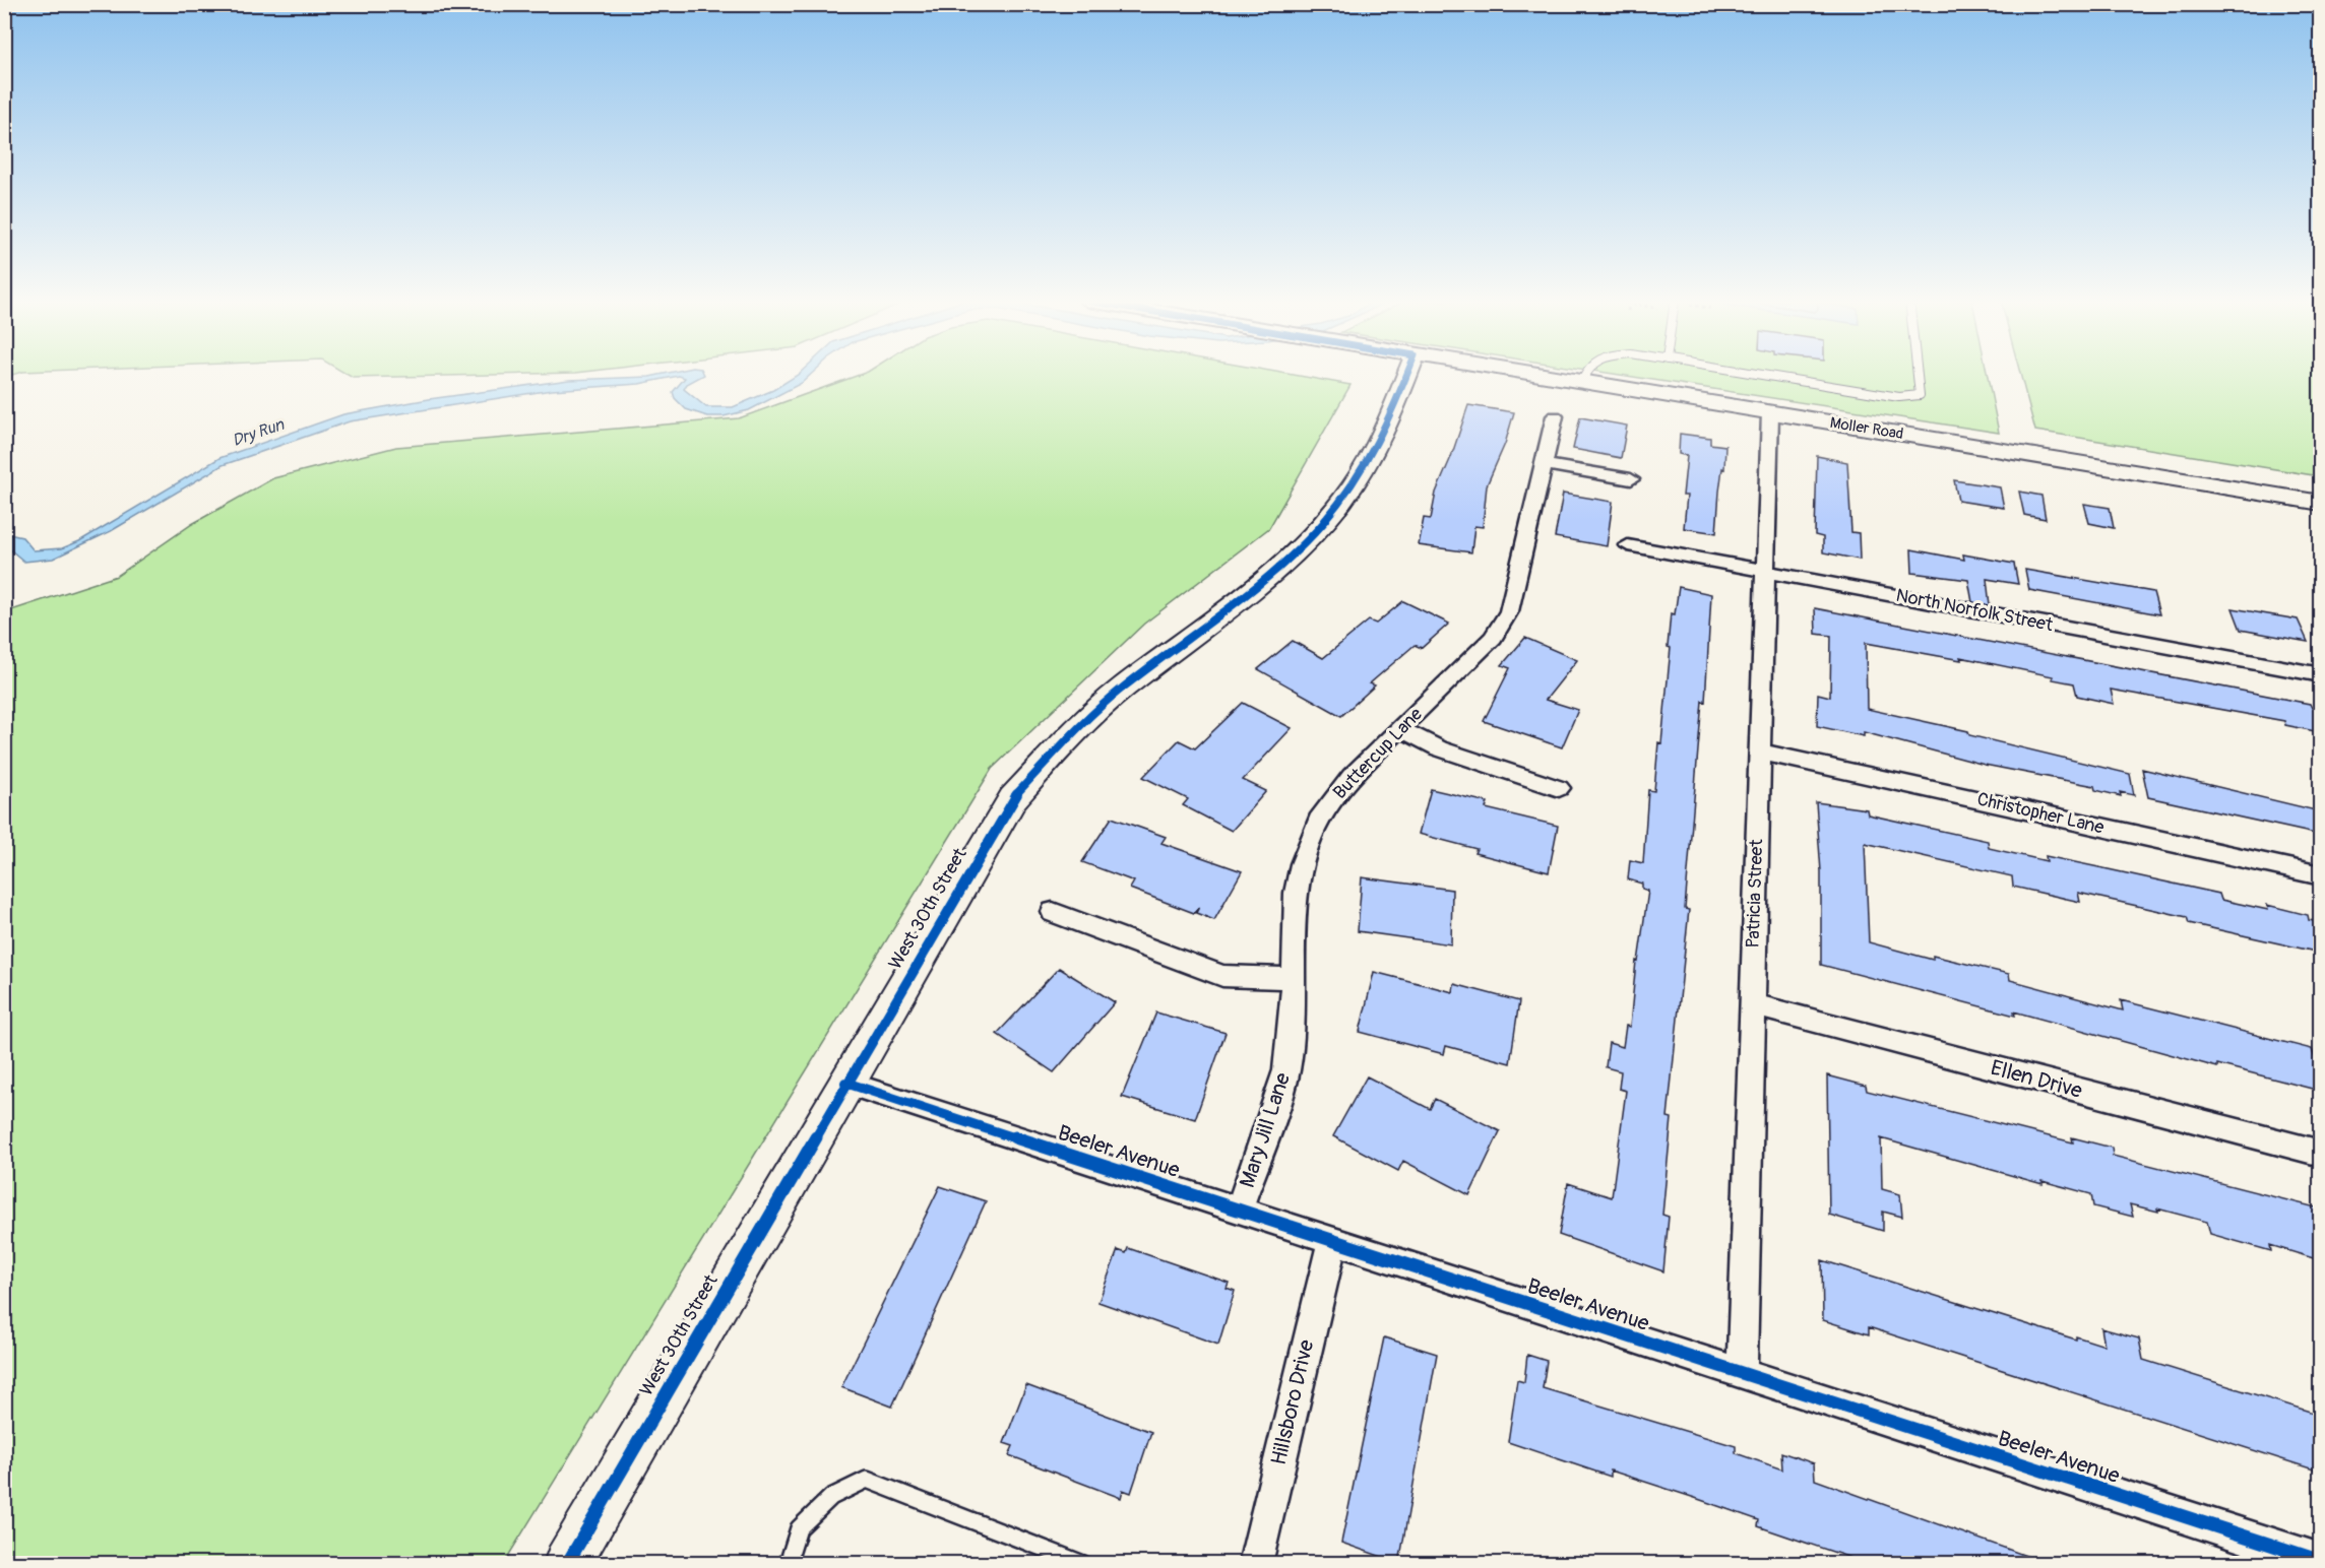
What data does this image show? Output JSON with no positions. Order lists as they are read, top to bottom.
{
  "streets": {
    "street": [
      "Moller Road",
      "North Norfolk Street",
      "Buttercup Lane",
      "Christopher Lane",
      "Patricia Street",
      "West 30th Street",
      "Ellen Drive",
      "Mary Jill Lane",
      "Beeler Avenue",
      "Hillsboro Drive"
    ]
  },
  "crossings": [
    ["Moller Road", "Patricia Street"],
    ["North Norfolk Street", "Patricia Street"],
    ["Buttercup Lane", "Mary Jill Lane"],
    ["Christopher Lane", "Patricia Street"],
    ["Patricia Street", "Ellen Drive"],
    ["Patricia Street", "Beeler Avenue"],
    ["West 30th Street", "Beeler Avenue"],
    ["Mary Jill Lane", "Beeler Avenue"],
    ["Beeler Avenue", "Hillsboro Drive"]
  ],
  "water": ["Dry Run"]
}
